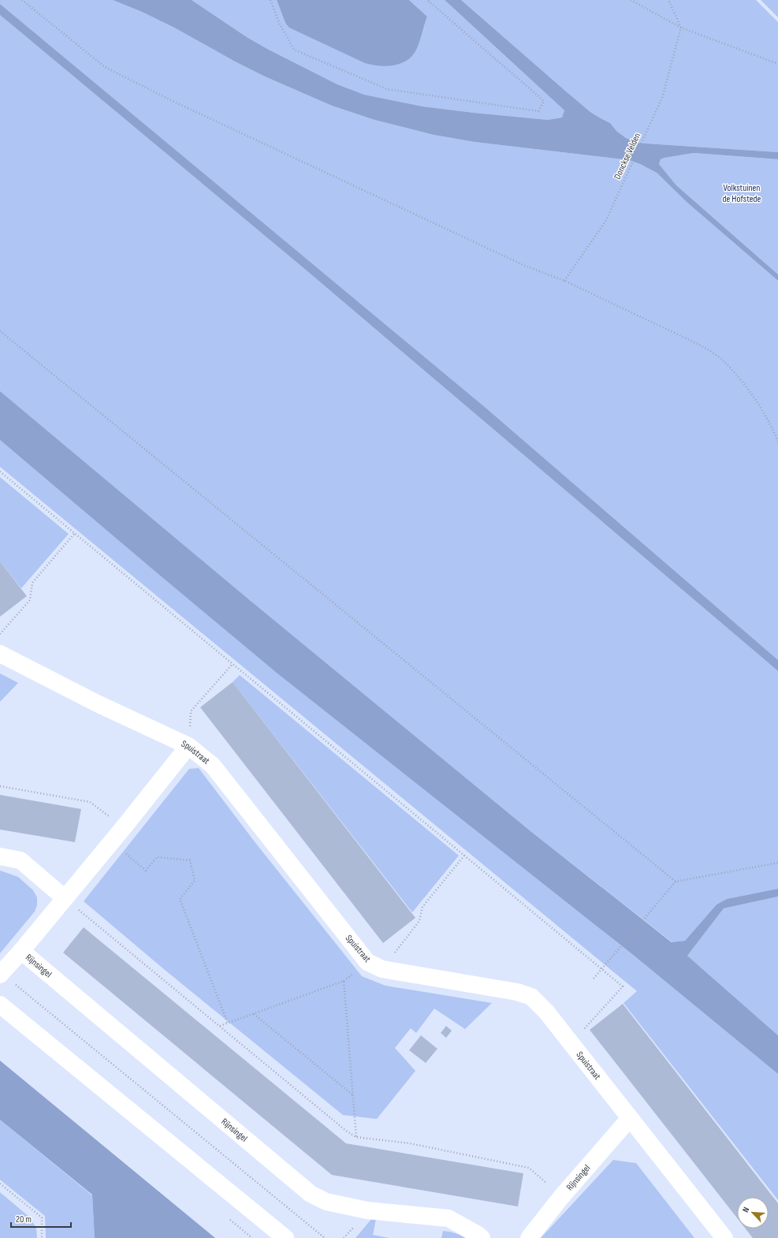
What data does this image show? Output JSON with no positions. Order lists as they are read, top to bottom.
{
  "streets": {
    "street": ["Spuistraat", "Rijnsingel"],
    "path": ["Donckse Velden"]
  },
  "crossings": [
    ["Spuistraat", "Rijnsingel"]
  ],
  "parks": ["Volkstuinen de Hofstede"],
  "scale_bar": "20 m",
  "north": "top left"
}
